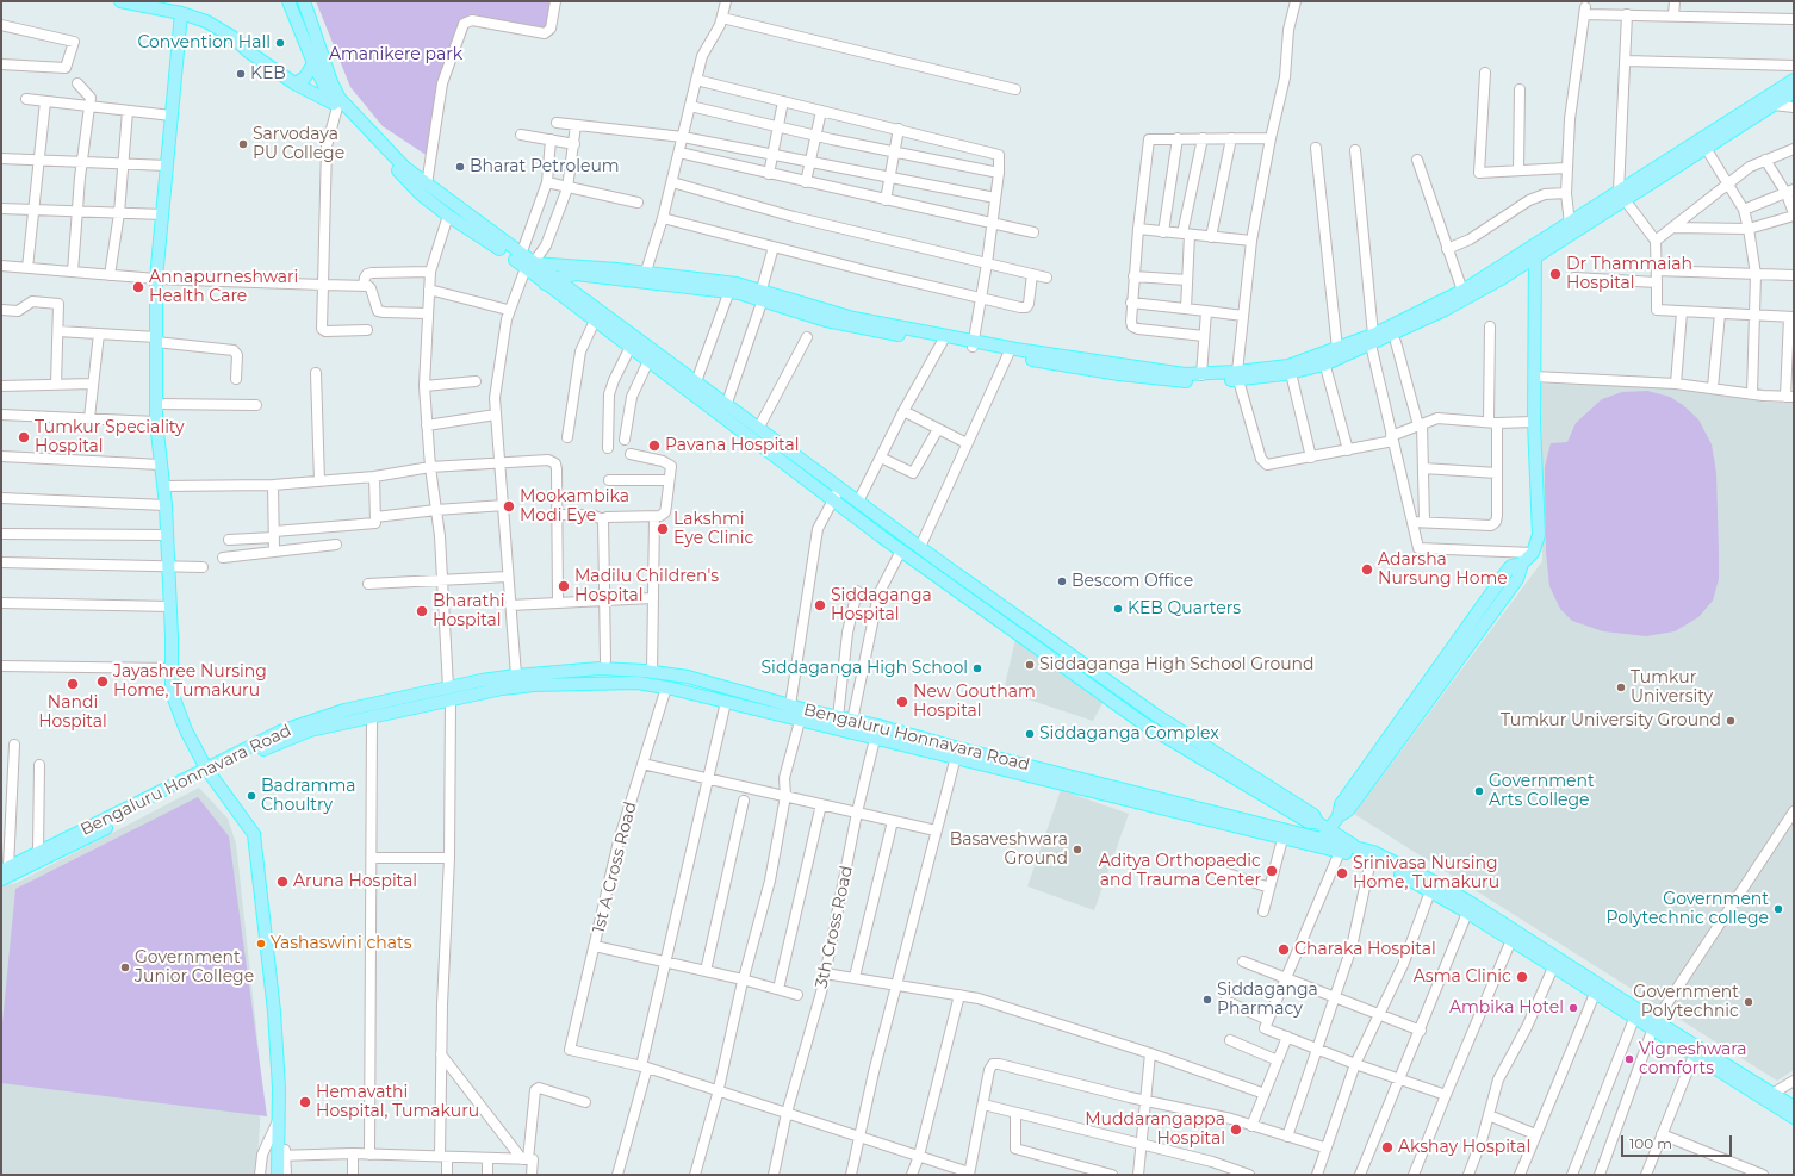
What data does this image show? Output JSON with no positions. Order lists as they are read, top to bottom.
{
  "streets": {
    "main road": ["Bengaluru Honnavara Road"],
    "street": ["1st A Cross Road", "3th Cross Road"]
  },
  "crossings": [
    ["Bengaluru Honnavara Road", "1st A Cross Road"],
    ["Bengaluru Honnavara Road", "3th Cross Road"]
  ],
  "parks": ["Amanikere park"],
  "places": [
    "Convention Hall",
    "KEB",
    "Sarvodaya PU College",
    "Bharat Petroleum",
    "Dr Thammaiah Hospital",
    "Annapurneshwari Health Care",
    "Tumkur Speciality Hospital",
    "Pavana Hospital",
    "Mookambika Modi Eye",
    "Lakshmi Eye Clinic",
    "Adarsha Nursung Home",
    "Bescom Office",
    "Madilu Children's Hospital",
    "Siddaganga Hospital",
    "KEB Quarters",
    "Bharathi Hospital",
    "Siddaganga High School Ground",
    "Siddaganga High School",
    "Jayashree Nursing Home, Tumakuru",
    "Nandi Hospital",
    "Tumkur University",
    "New Goutham Hospital",
    "Tumkur University Ground",
    "Siddaganga Complex",
    "Government Arts College",
    "Badramma Choultry",
    "Basaveshwara Ground",
    "Aditya Orthopaedic and Trauma Center",
    "Srinivasa Nursing Home, Tumakuru",
    "Aruna Hospital",
    "Government Polytechnic college",
    "Yashaswini chats",
    "Charaka Hospital",
    "Government Junior College",
    "Asma Clinic",
    "Siddaganga Pharmacy",
    "Government Polytechnic",
    "Ambika Hotel",
    "Vigneshwara comforts",
    "Hemavathi Hospital, Tumakuru",
    "Muddarangappa Hospital",
    "Akshay Hospital"
  ],
  "scale_bar": "100 m"
}
